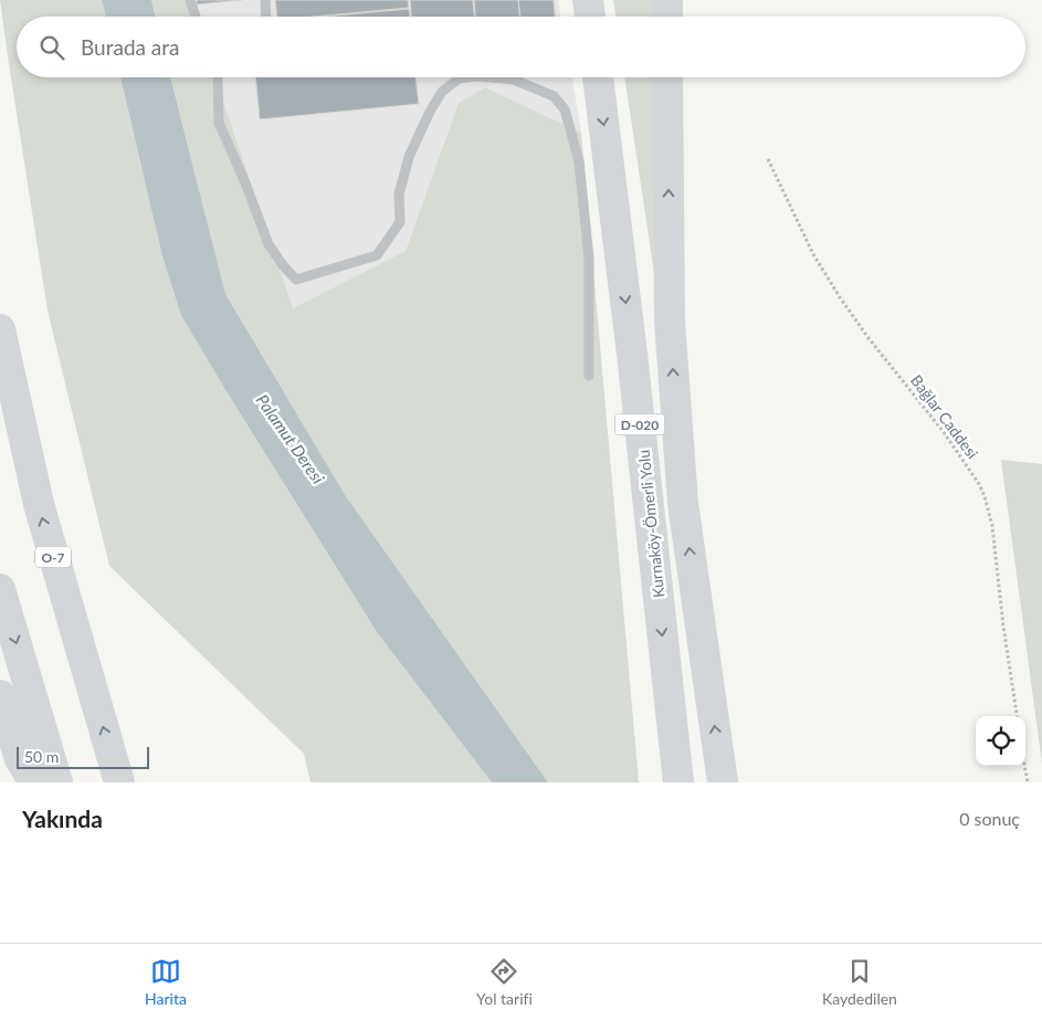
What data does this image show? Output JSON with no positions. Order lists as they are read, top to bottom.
{
  "streets": {
    "highway": ["D-020", "Kurnaköy-Ömerli Yolu", "O-7"],
    "path": ["Bağlar Caddesi"]
  },
  "water": ["Palamut Deresi"],
  "scale_bar": "50 m",
  "page": {
    "search": "Burada ara",
    "scale": "50 m",
    "heading": ["Yakında", "0 sonuç"],
    "nav": ["Harita", "Yol tarifi", "Kaydedilen"]
  }
}
